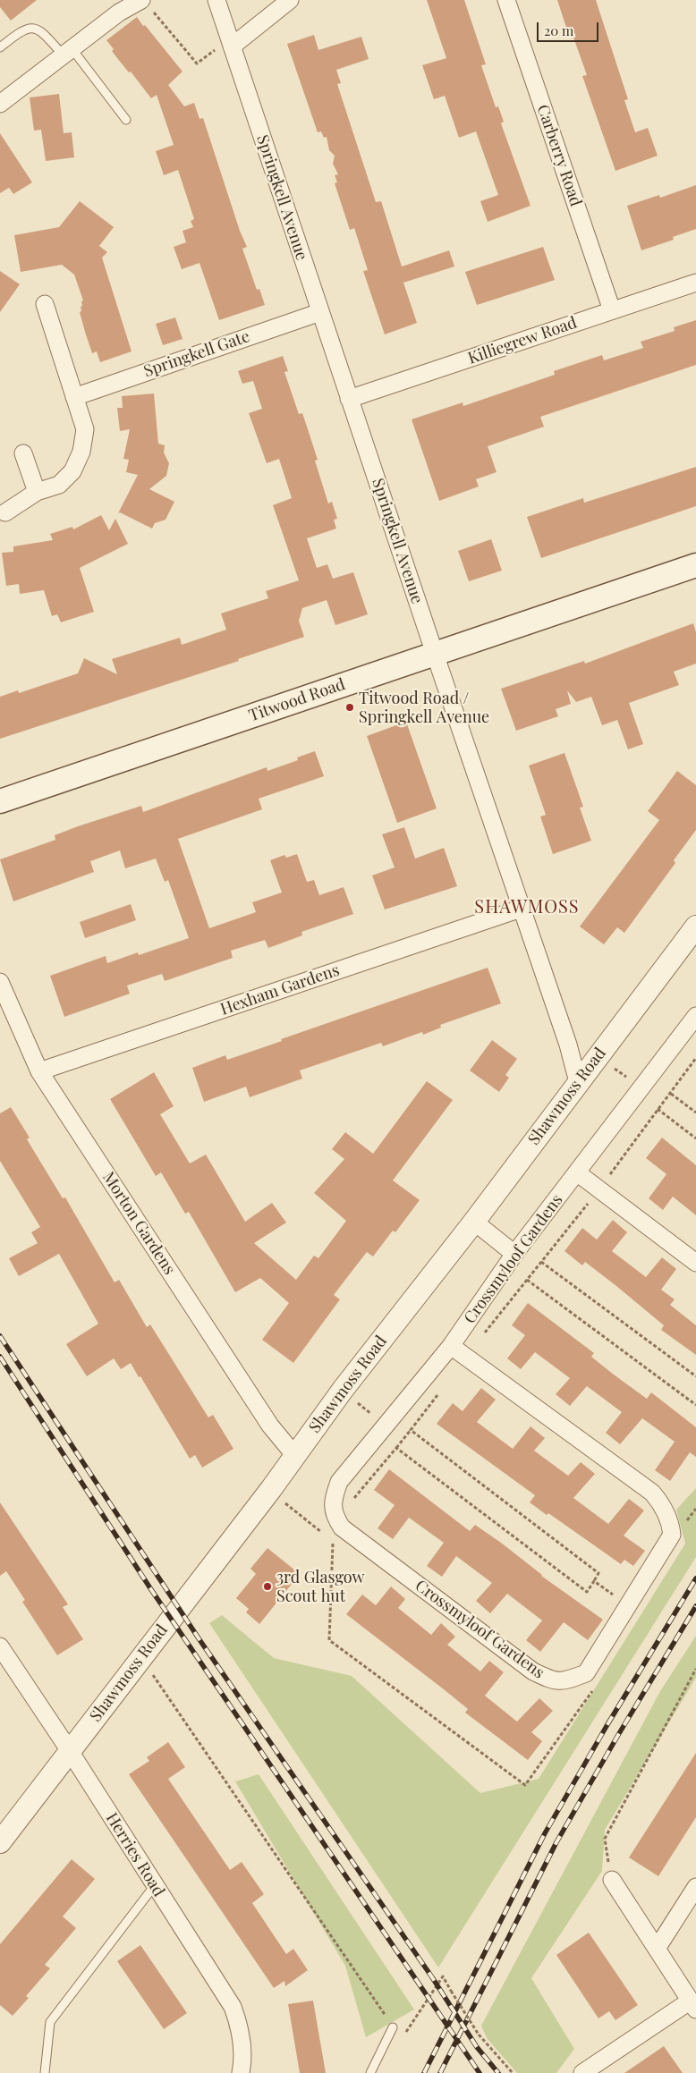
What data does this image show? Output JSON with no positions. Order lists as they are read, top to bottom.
{
  "streets": {
    "main road": ["Titwood Road"],
    "street": [
      "Carberry Road",
      "Springkell Avenue",
      "Killiegrew Road",
      "Springkell Gate",
      "Hexham Gardens",
      "Shawmoss Road",
      "Morton Gardens",
      "Crossmyloof Gardens",
      "Herries Road"
    ]
  },
  "crossings": [
    ["Carberry Road", "Killiegrew Road"],
    ["Springkell Avenue", "Killiegrew Road"],
    ["Springkell Avenue", "Springkell Gate"],
    ["Springkell Avenue", "Titwood Road"],
    ["Springkell Avenue", "Hexham Gardens"],
    ["Springkell Avenue", "Shawmoss Road"],
    ["Hexham Gardens", "Morton Gardens"],
    ["Shawmoss Road", "Morton Gardens"],
    ["Shawmoss Road", "Herries Road"]
  ],
  "districts": ["SHAWMOSS"],
  "places": ["Titwood Road / Springkell Avenue", "3rd Glasgow Scout hut"],
  "scale_bar": "20 m"
}
